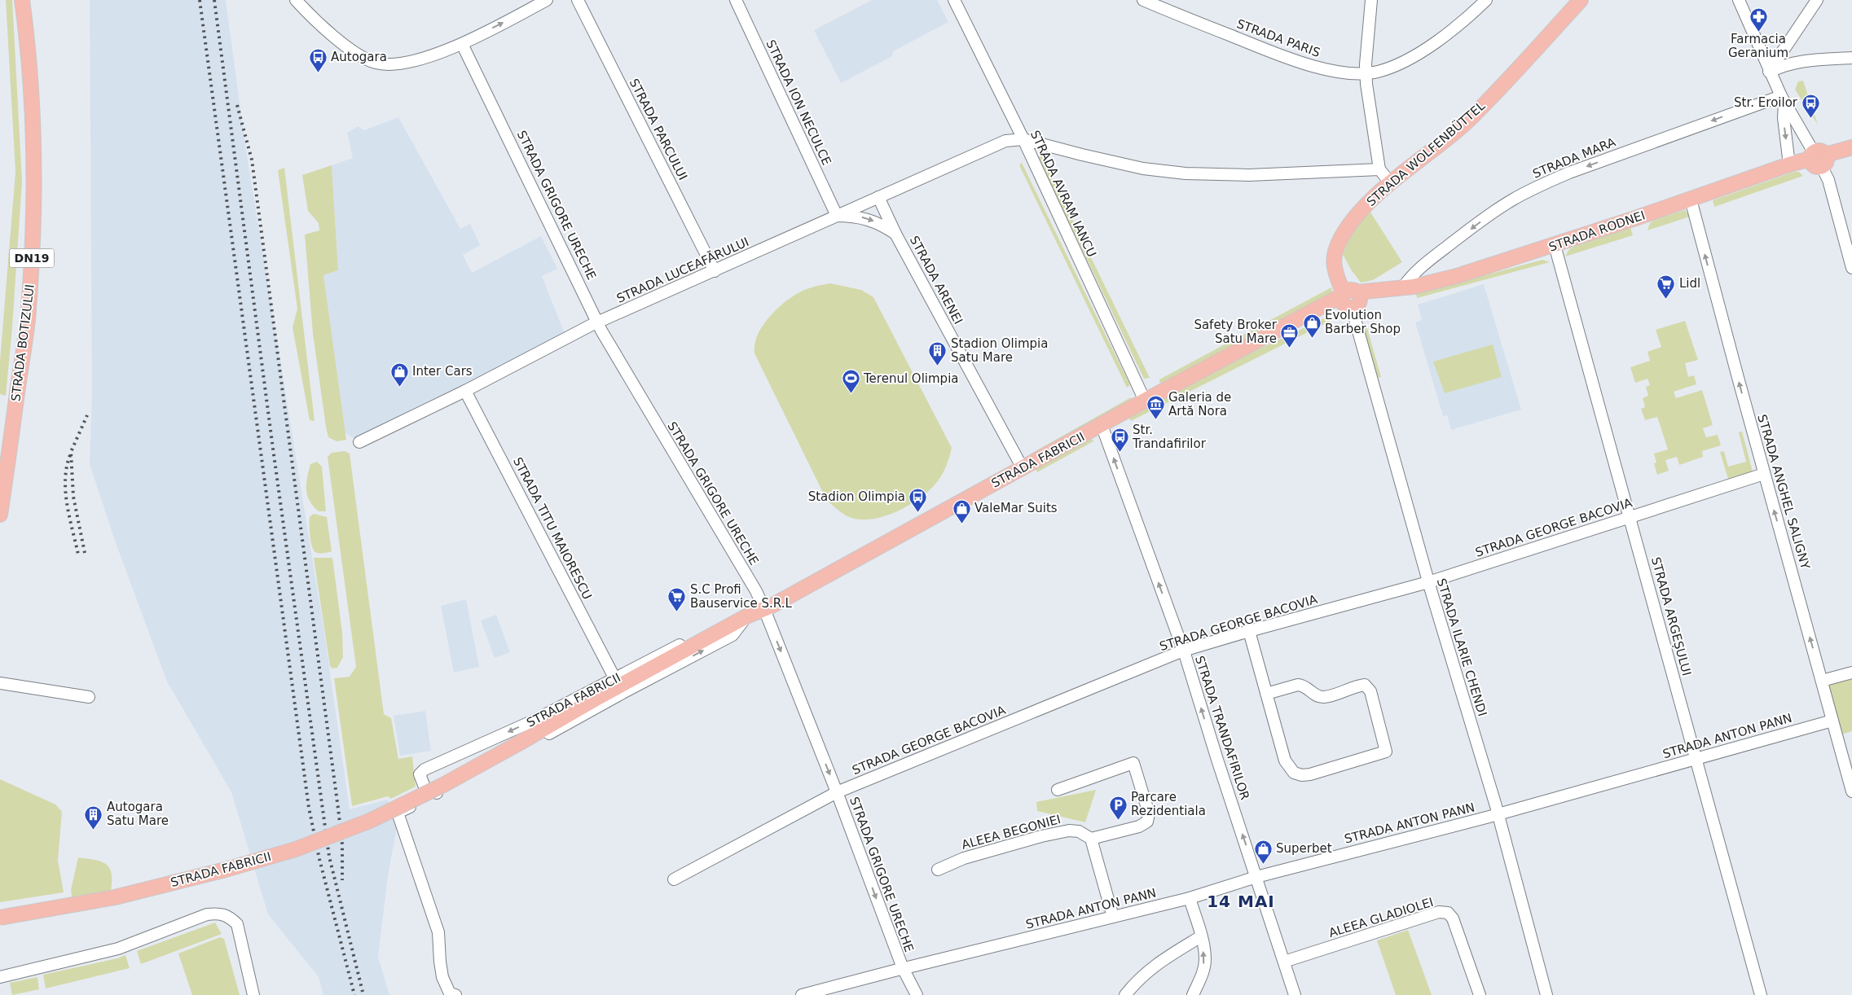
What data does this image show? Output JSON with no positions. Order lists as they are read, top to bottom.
{
  "streets": {
    "main road": [
      "STRADA WOLFENBÜTTEL",
      "STRADA RODNEI",
      "DN19",
      "STRADA BOTIZULUI",
      "STRADA FABRICII"
    ],
    "street": [
      "STRADA PARIS",
      "STRADA ION NECULCE",
      "STRADA PARCULUI",
      "STRADA MARA",
      "STRADA AVRAM IANCU",
      "STRADA GRIGORE URECHE",
      "STRADA LUCEAFĂRULUI",
      "STRADA ARENEI",
      "STRADA ANGHEL SALIGNY",
      "STRADA GEORGE BACOVIA",
      "STRADA TITU MAIORESCU",
      "STRADA ARGEȘULUI",
      "STRADA ILARIE CHENDI",
      "STRADA TRANDAFIRILOR",
      "STRADA ANTON PANN",
      "ALEEA BEGONIEI",
      "ALEEA GLADIOLEI"
    ]
  },
  "crossings": [
    ["STRADA ION NECULCE", "STRADA LUCEAFĂRULUI"],
    ["STRADA ION NECULCE", "STRADA ARENEI"],
    ["STRADA PARCULUI", "STRADA LUCEAFĂRULUI"],
    ["STRADA WOLFENBÜTTEL", "STRADA RODNEI"],
    ["STRADA WOLFENBÜTTEL", "STRADA FABRICII"],
    ["STRADA WOLFENBÜTTEL", "STRADA ILARIE CHENDI"],
    ["STRADA MARA", "STRADA RODNEI"],
    ["STRADA AVRAM IANCU", "STRADA LUCEAFĂRULUI"],
    ["STRADA AVRAM IANCU", "STRADA FABRICII"],
    ["STRADA GRIGORE URECHE", "STRADA LUCEAFĂRULUI"],
    ["STRADA GRIGORE URECHE", "STRADA FABRICII"],
    ["STRADA GRIGORE URECHE", "STRADA GEORGE BACOVIA"],
    ["STRADA GRIGORE URECHE", "STRADA ANTON PANN"],
    ["STRADA RODNEI", "STRADA FABRICII"],
    ["STRADA RODNEI", "STRADA ANGHEL SALIGNY"],
    ["STRADA RODNEI", "STRADA ARGEȘULUI"],
    ["STRADA RODNEI", "STRADA ILARIE CHENDI"],
    ["STRADA LUCEAFĂRULUI", "STRADA ARENEI"],
    ["STRADA LUCEAFĂRULUI", "STRADA TITU MAIORESCU"],
    ["STRADA ARENEI", "STRADA FABRICII"],
    ["STRADA FABRICII", "STRADA TITU MAIORESCU"],
    ["STRADA FABRICII", "STRADA ILARIE CHENDI"],
    ["STRADA FABRICII", "STRADA TRANDAFIRILOR"],
    ["STRADA ANGHEL SALIGNY", "STRADA GEORGE BACOVIA"],
    ["STRADA ANGHEL SALIGNY", "STRADA ANTON PANN"],
    ["STRADA GEORGE BACOVIA", "STRADA ARGEȘULUI"],
    ["STRADA GEORGE BACOVIA", "STRADA ILARIE CHENDI"],
    ["STRADA GEORGE BACOVIA", "STRADA TRANDAFIRILOR"],
    ["STRADA ARGEȘULUI", "STRADA ANTON PANN"],
    ["STRADA ILARIE CHENDI", "STRADA ANTON PANN"],
    ["STRADA TRANDAFIRILOR", "STRADA ANTON PANN"],
    ["STRADA TRANDAFIRILOR", "ALEEA GLADIOLEI"]
  ],
  "one_way": [
    "STRADA MARA",
    "STRADA GRIGORE URECHE",
    "STRADA ANGHEL SALIGNY",
    "STRADA TRANDAFIRILOR"
  ],
  "districts": ["14 MAI"],
  "places": {
    "pharmacy": ["Farmacia Geranium"],
    "bus stop": [
      "Autogara",
      "Str. Eroilor",
      "Str. Trandafirilor",
      "Stadion Olimpia"
    ],
    "supermarket": ["Lidl", "S.C Profi Bauservice S.R.L"],
    "shop": [
      "Evolution Barber Shop",
      "Inter Cars",
      "ValeMar Suits",
      "Superbet"
    ],
    "office": ["Safety Broker Satu Mare"],
    "building": ["Stadion Olimpia Satu Mare", "Autogara Satu Mare"],
    "sports": ["Terenul Olimpia"],
    "museum": ["Galeria de Artă Nora"],
    "parking": ["Parcare Rezidentiala"]
  }
}
